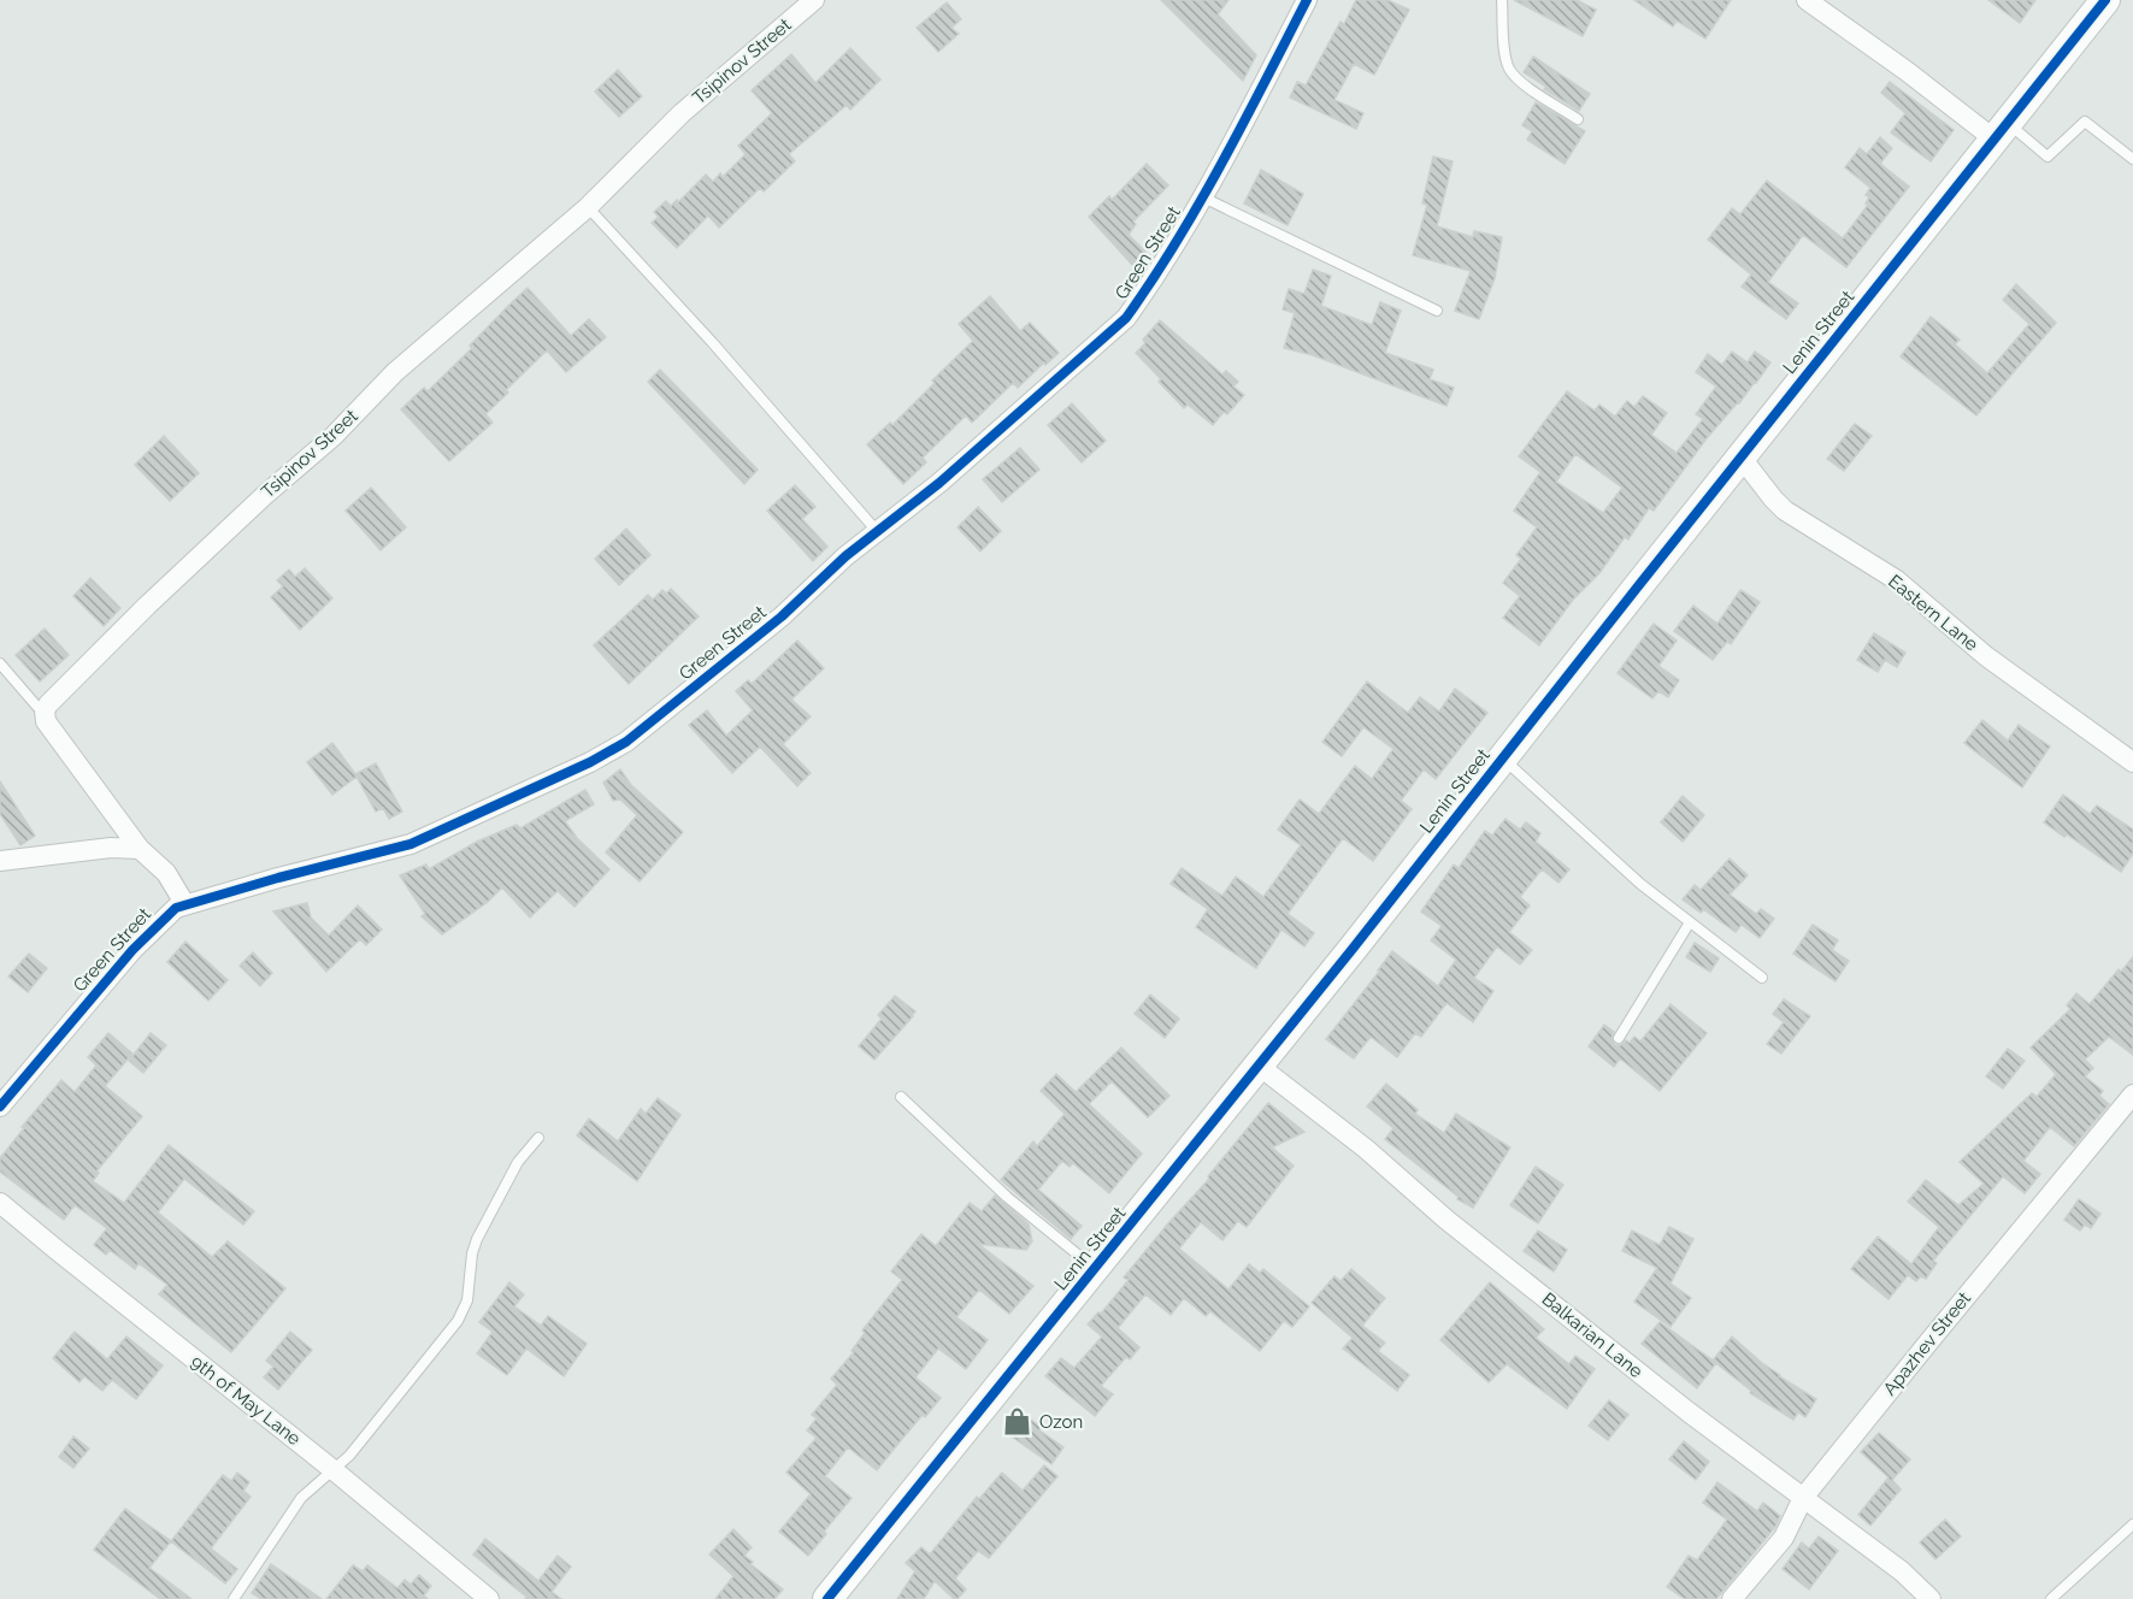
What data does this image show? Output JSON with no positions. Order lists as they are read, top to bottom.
{
  "streets": {
    "street": [
      "Tsipinov Street",
      "Green Street",
      "Lenin Street",
      "Eastern Lane",
      "Balkarian Lane",
      "Apazhev Street",
      "9th of May Lane"
    ]
  },
  "crossings": [
    ["Lenin Street", "Eastern Lane"],
    ["Lenin Street", "Balkarian Lane"],
    ["Balkarian Lane", "Apazhev Street"]
  ],
  "places": {
    "shop": ["Ozon"]
  }
}
